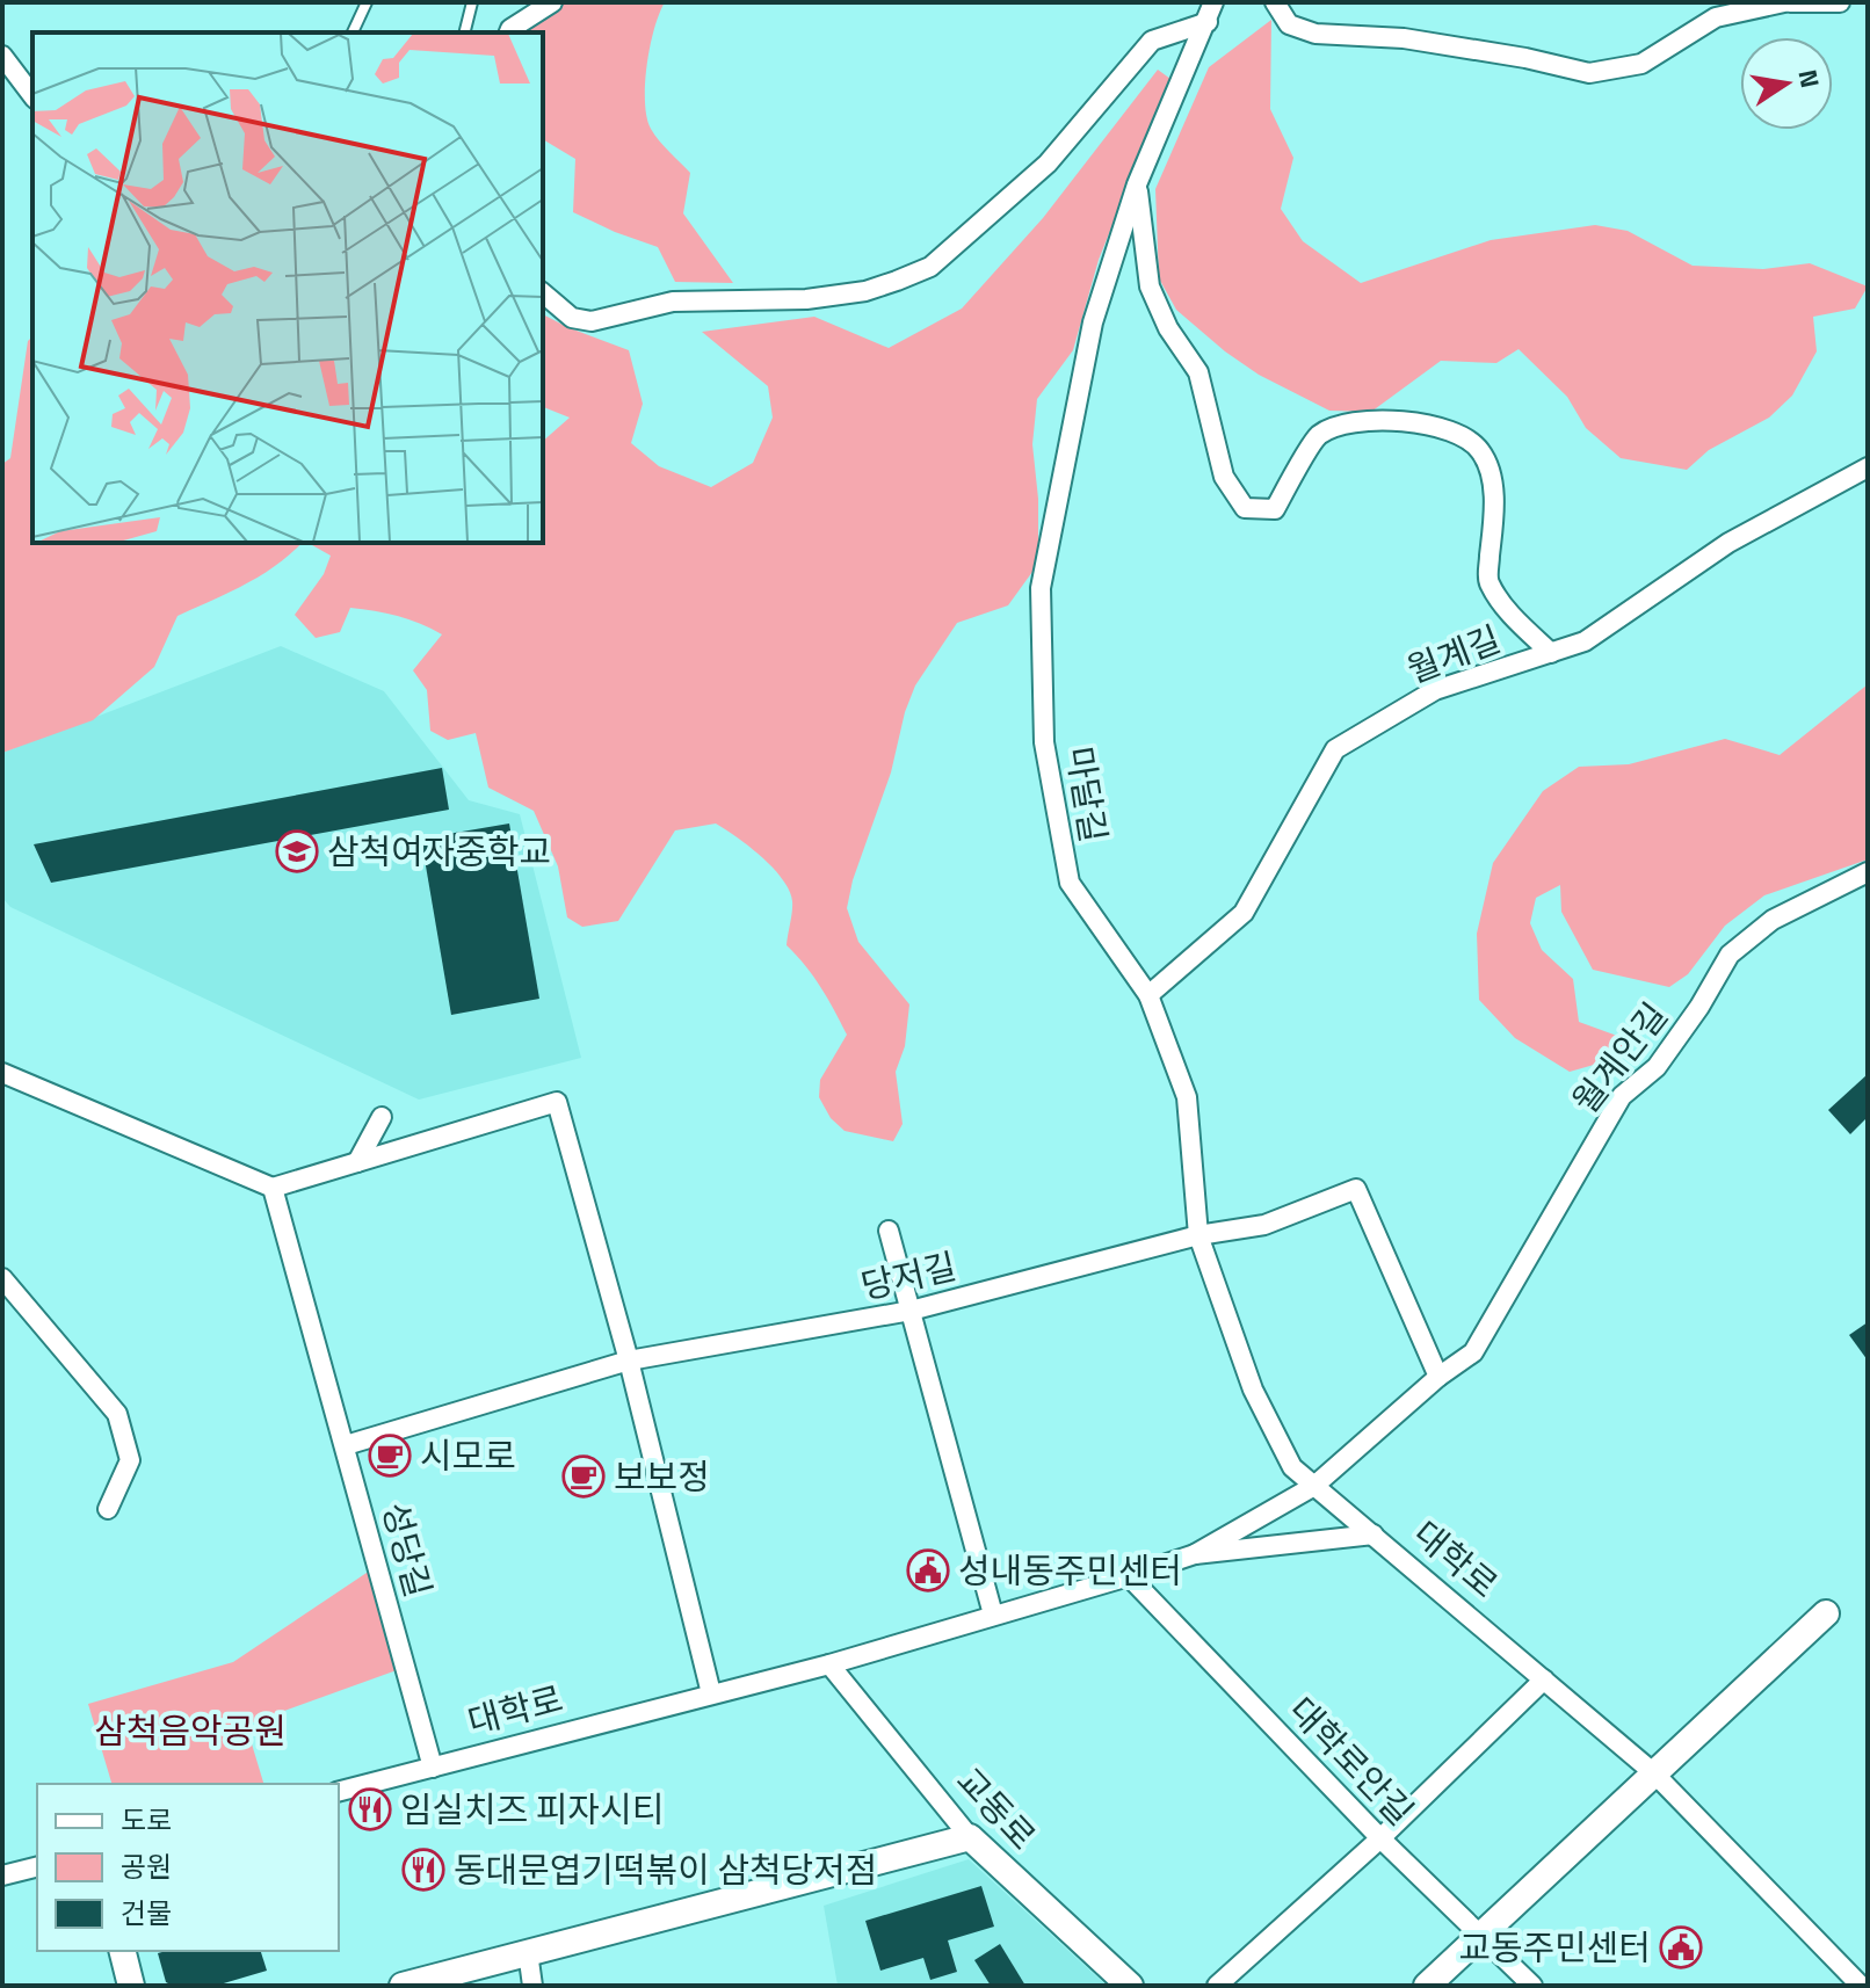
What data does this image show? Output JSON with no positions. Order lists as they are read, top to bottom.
{
  "streets": {
    "street": [
      "월계길",
      "마달길",
      "월계안길",
      "당저길",
      "성당길",
      "대학로",
      "대학로안길",
      "교동로"
    ]
  },
  "crossings": [
    ["월계길", "마달길"],
    ["마달길", "월계안길"],
    ["마달길", "당저길"],
    ["마달길", "대학로"],
    ["월계안길", "대학로"],
    ["당저길", "성당길"],
    ["성당길", "대학로"],
    ["대학로", "대학로안길"],
    ["대학로", "교동로"]
  ],
  "parks": ["삼척음악공원"],
  "places": {
    "school or university": ["삼척여자중학교"],
    "cafe": ["시모로", "보보정"],
    "public building": ["성내동주민센터", "교동주민센터"],
    "restaurant": ["임실치즈 피자시티", "동대문엽기떡볶이 삼척당저점"]
  },
  "legend": ["도로", "공원", "건물"],
  "north": "right"
}
